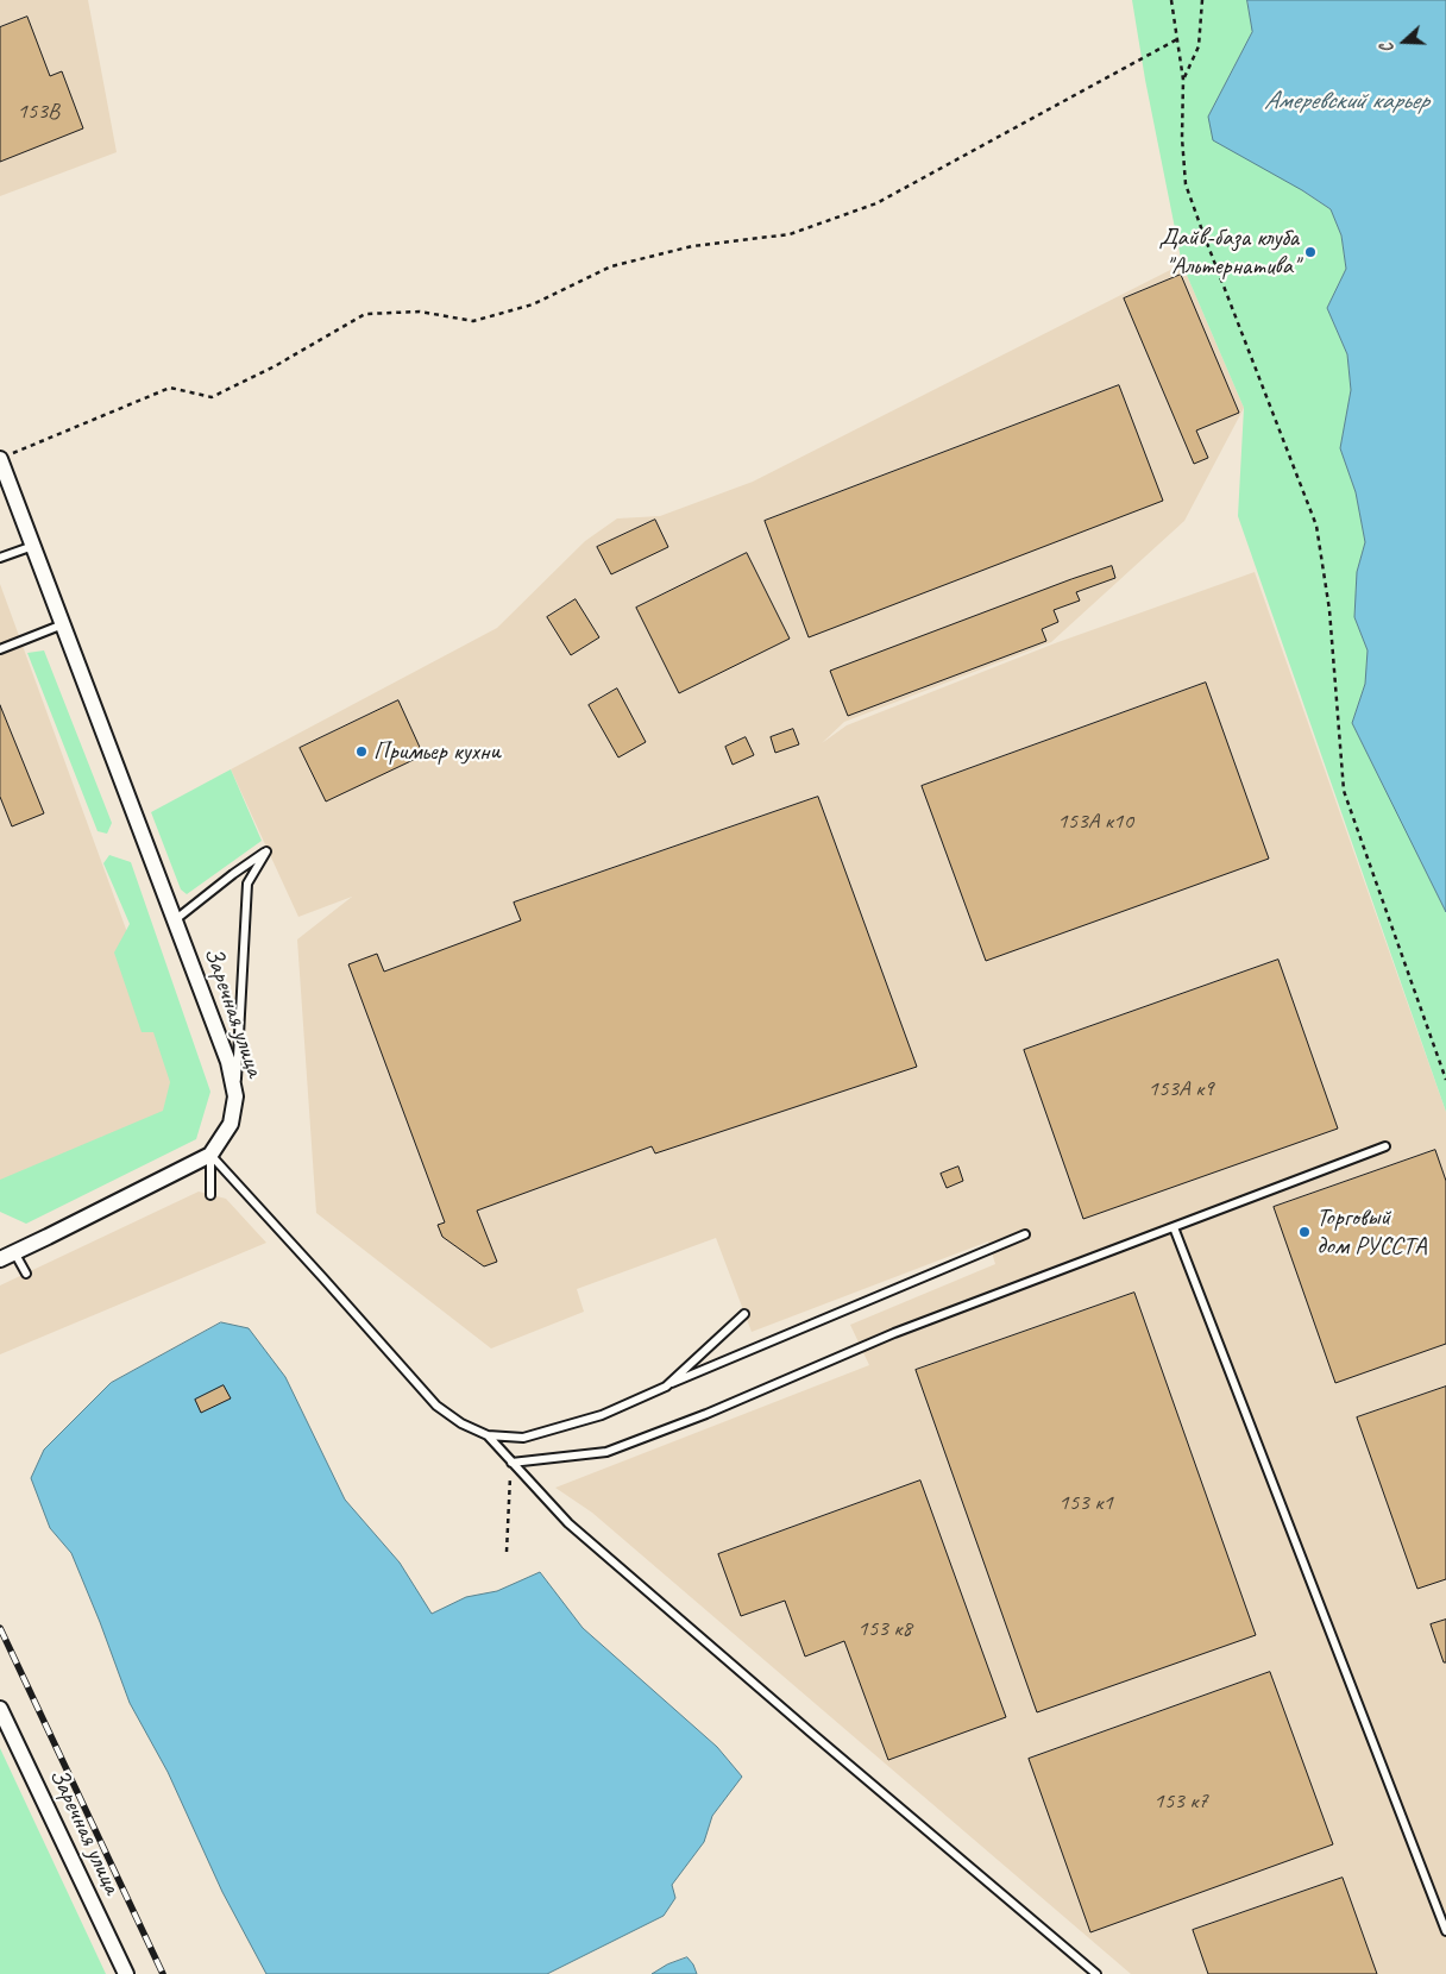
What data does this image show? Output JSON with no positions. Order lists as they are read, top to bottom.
{
  "streets": {
    "street": ["Заречная улица"]
  },
  "water": ["Амеревский карьер"],
  "places": ["Дайв-база клуба \"Альтернатива\"", "Примьер кухни", "Торговый дом РУССТА"],
  "house_numbers": [
    "153В",
    "153А к10",
    "153А к9",
    "153 к1",
    "153 к8",
    "153 к7"
  ],
  "north": "left"
}
